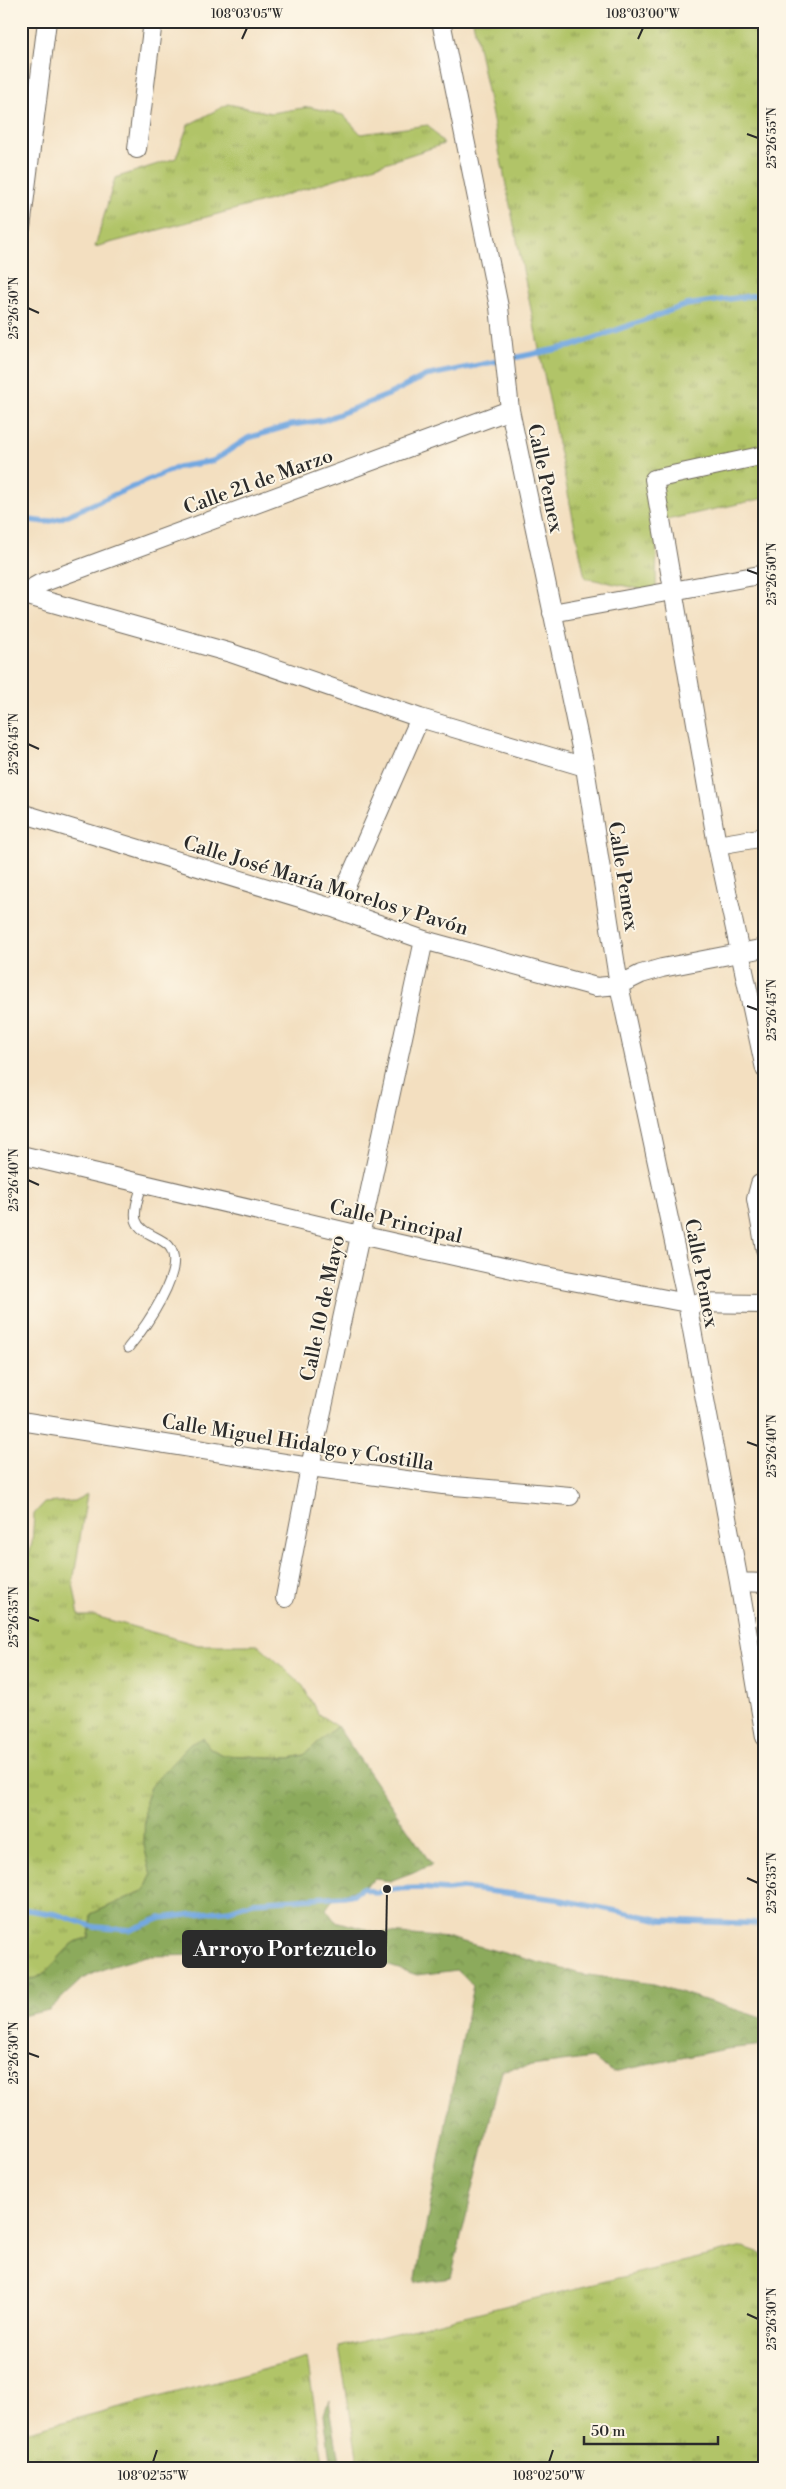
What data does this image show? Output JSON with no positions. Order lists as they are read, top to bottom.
{
  "streets": {
    "street": [
      "Calle Pemex",
      "Calle 21 de Marzo",
      "Calle José María Morelos y Pavón",
      "Calle Principal",
      "Calle 10 de Mayo",
      "Calle Miguel Hidalgo y Costilla"
    ]
  },
  "crossings": [
    ["Calle Pemex", "Calle 21 de Marzo"],
    ["Calle Pemex", "Calle José María Morelos y Pavón"],
    ["Calle Pemex", "Calle Principal"],
    ["Calle José María Morelos y Pavón", "Calle 10 de Mayo"],
    ["Calle Principal", "Calle 10 de Mayo"],
    ["Calle 10 de Mayo", "Calle Miguel Hidalgo y Costilla"]
  ],
  "places": ["Arroyo Portezuelo"],
  "scale_bar": "50 m",
  "coordinates": [
    "108°03'05\"W",
    "108°03'00\"W",
    "25°26'55\"N",
    "25°26'50\"N",
    "25°26'45\"N",
    "25°26'40\"N",
    "25°26'35\"N",
    "25°26'30\"N",
    "108°02'55\"W",
    "108°02'50\"W"
  ]
}
